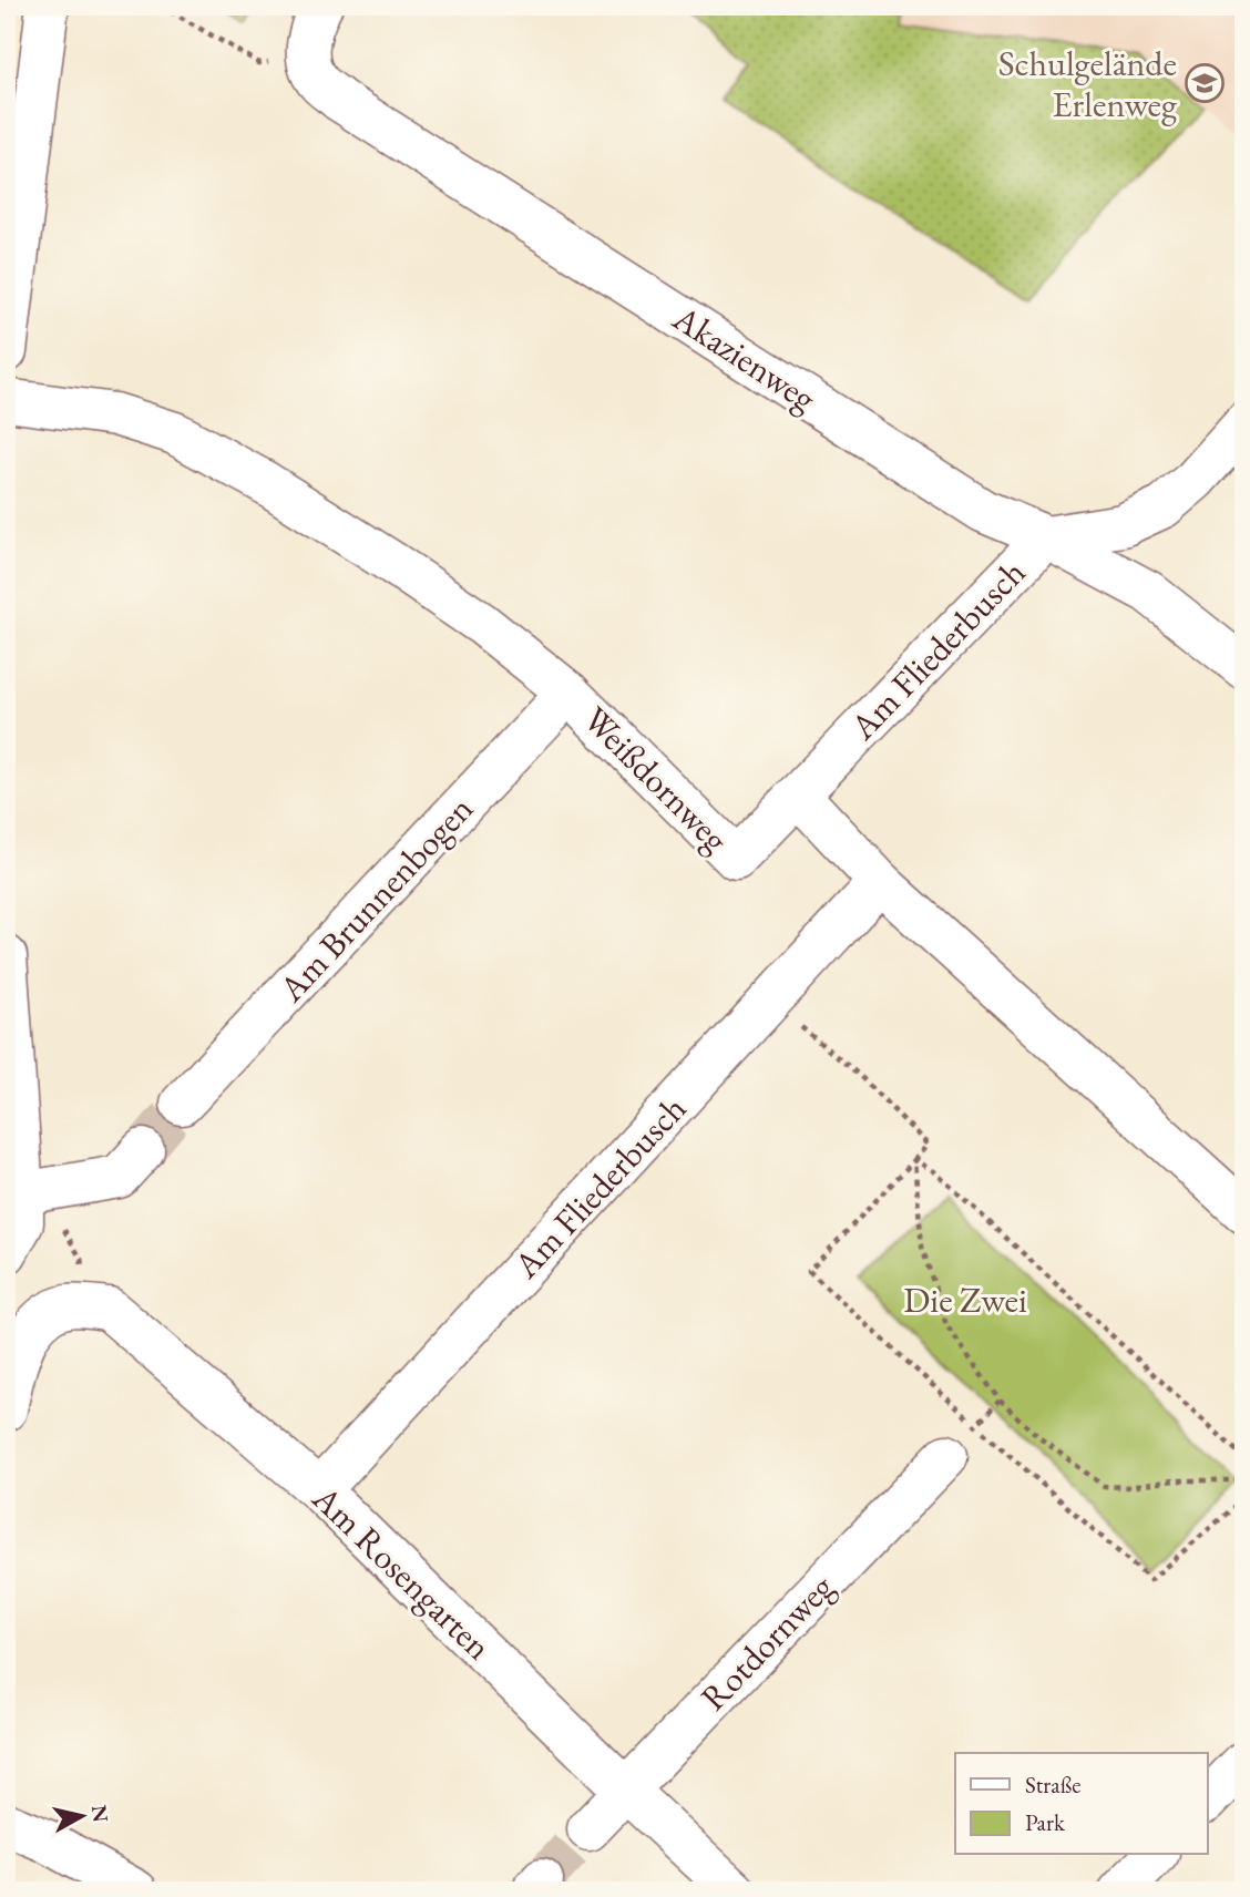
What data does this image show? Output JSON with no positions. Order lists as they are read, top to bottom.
{
  "streets": {
    "street": [
      "Akazienweg",
      "Am Fliederbusch",
      "Weißdornweg",
      "Am Brunnenbogen",
      "Am Rosengarten",
      "Rotdornweg"
    ]
  },
  "crossings": [
    ["Akazienweg", "Am Fliederbusch"],
    ["Am Fliederbusch", "Weißdornweg"],
    ["Am Fliederbusch", "Am Rosengarten"],
    ["Weißdornweg", "Am Brunnenbogen"],
    ["Am Rosengarten", "Rotdornweg"]
  ],
  "parks": ["Die Zwei"],
  "places": {
    "school or university": ["Schulgelände Erlenweg"]
  },
  "legend": ["Straße", "Park"],
  "north": "right"
}
